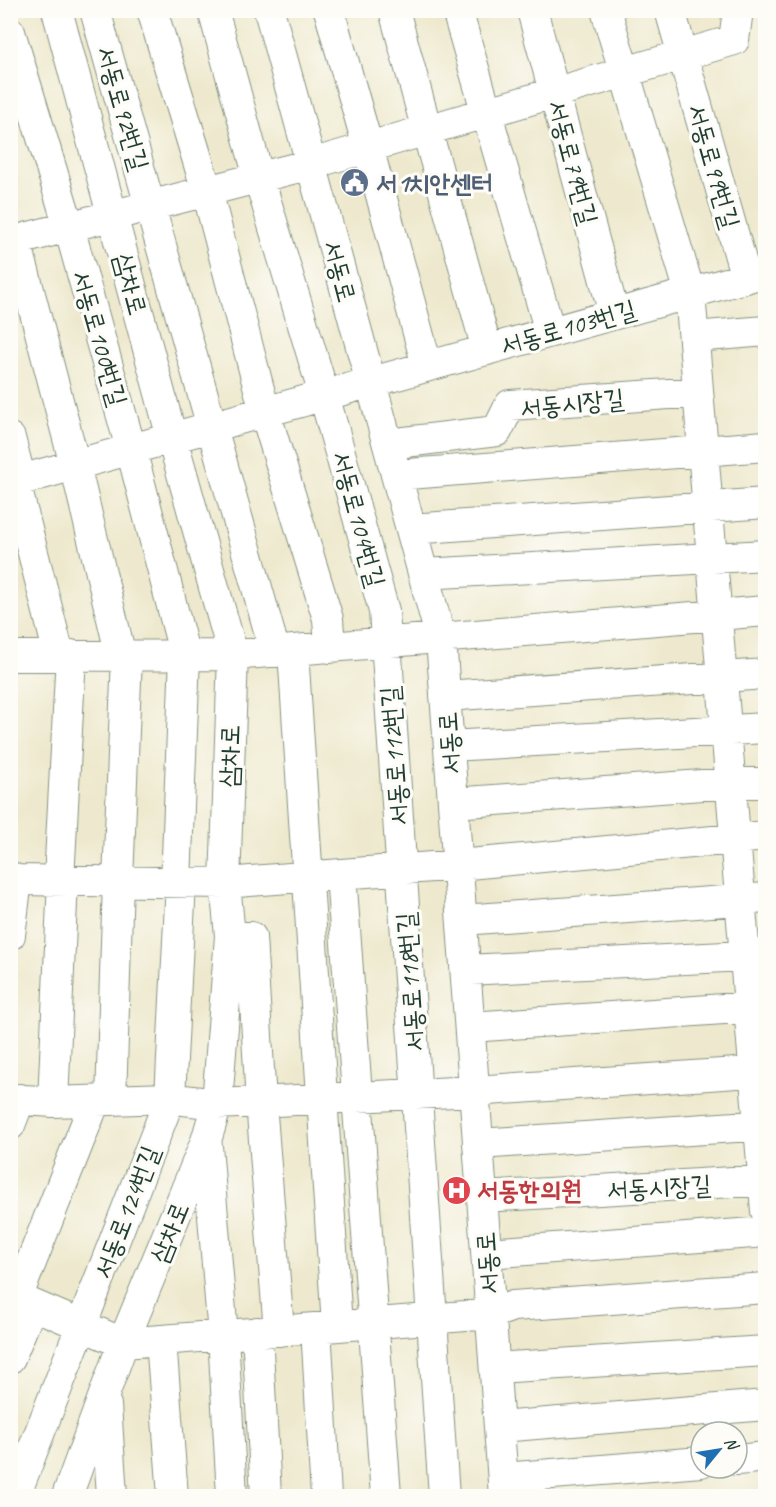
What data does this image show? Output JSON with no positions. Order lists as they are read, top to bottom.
{
  "streets": {
    "street": [
      "서동로92번길",
      "서동로79번길",
      "서동로99번길",
      "서동로",
      "삼차로",
      "서동로103번길",
      "서동로100번길",
      "서동시장길",
      "서동로104번길",
      "서동로112번길",
      "서동로118번길",
      "서동로124번길"
    ]
  },
  "crossings": [
    ["서동로79번길", "서동로103번길"],
    ["서동로99번길", "서동로103번길"],
    ["서동로", "서동로103번길"],
    ["서동로", "서동시장길"],
    ["서동로104번길", "서동로112번길"],
    ["서동로112번길", "서동로118번길"]
  ],
  "places": {
    "public building": ["서1치안센터"],
    "hospital": ["서동한의원"]
  },
  "north": "top right"
}
